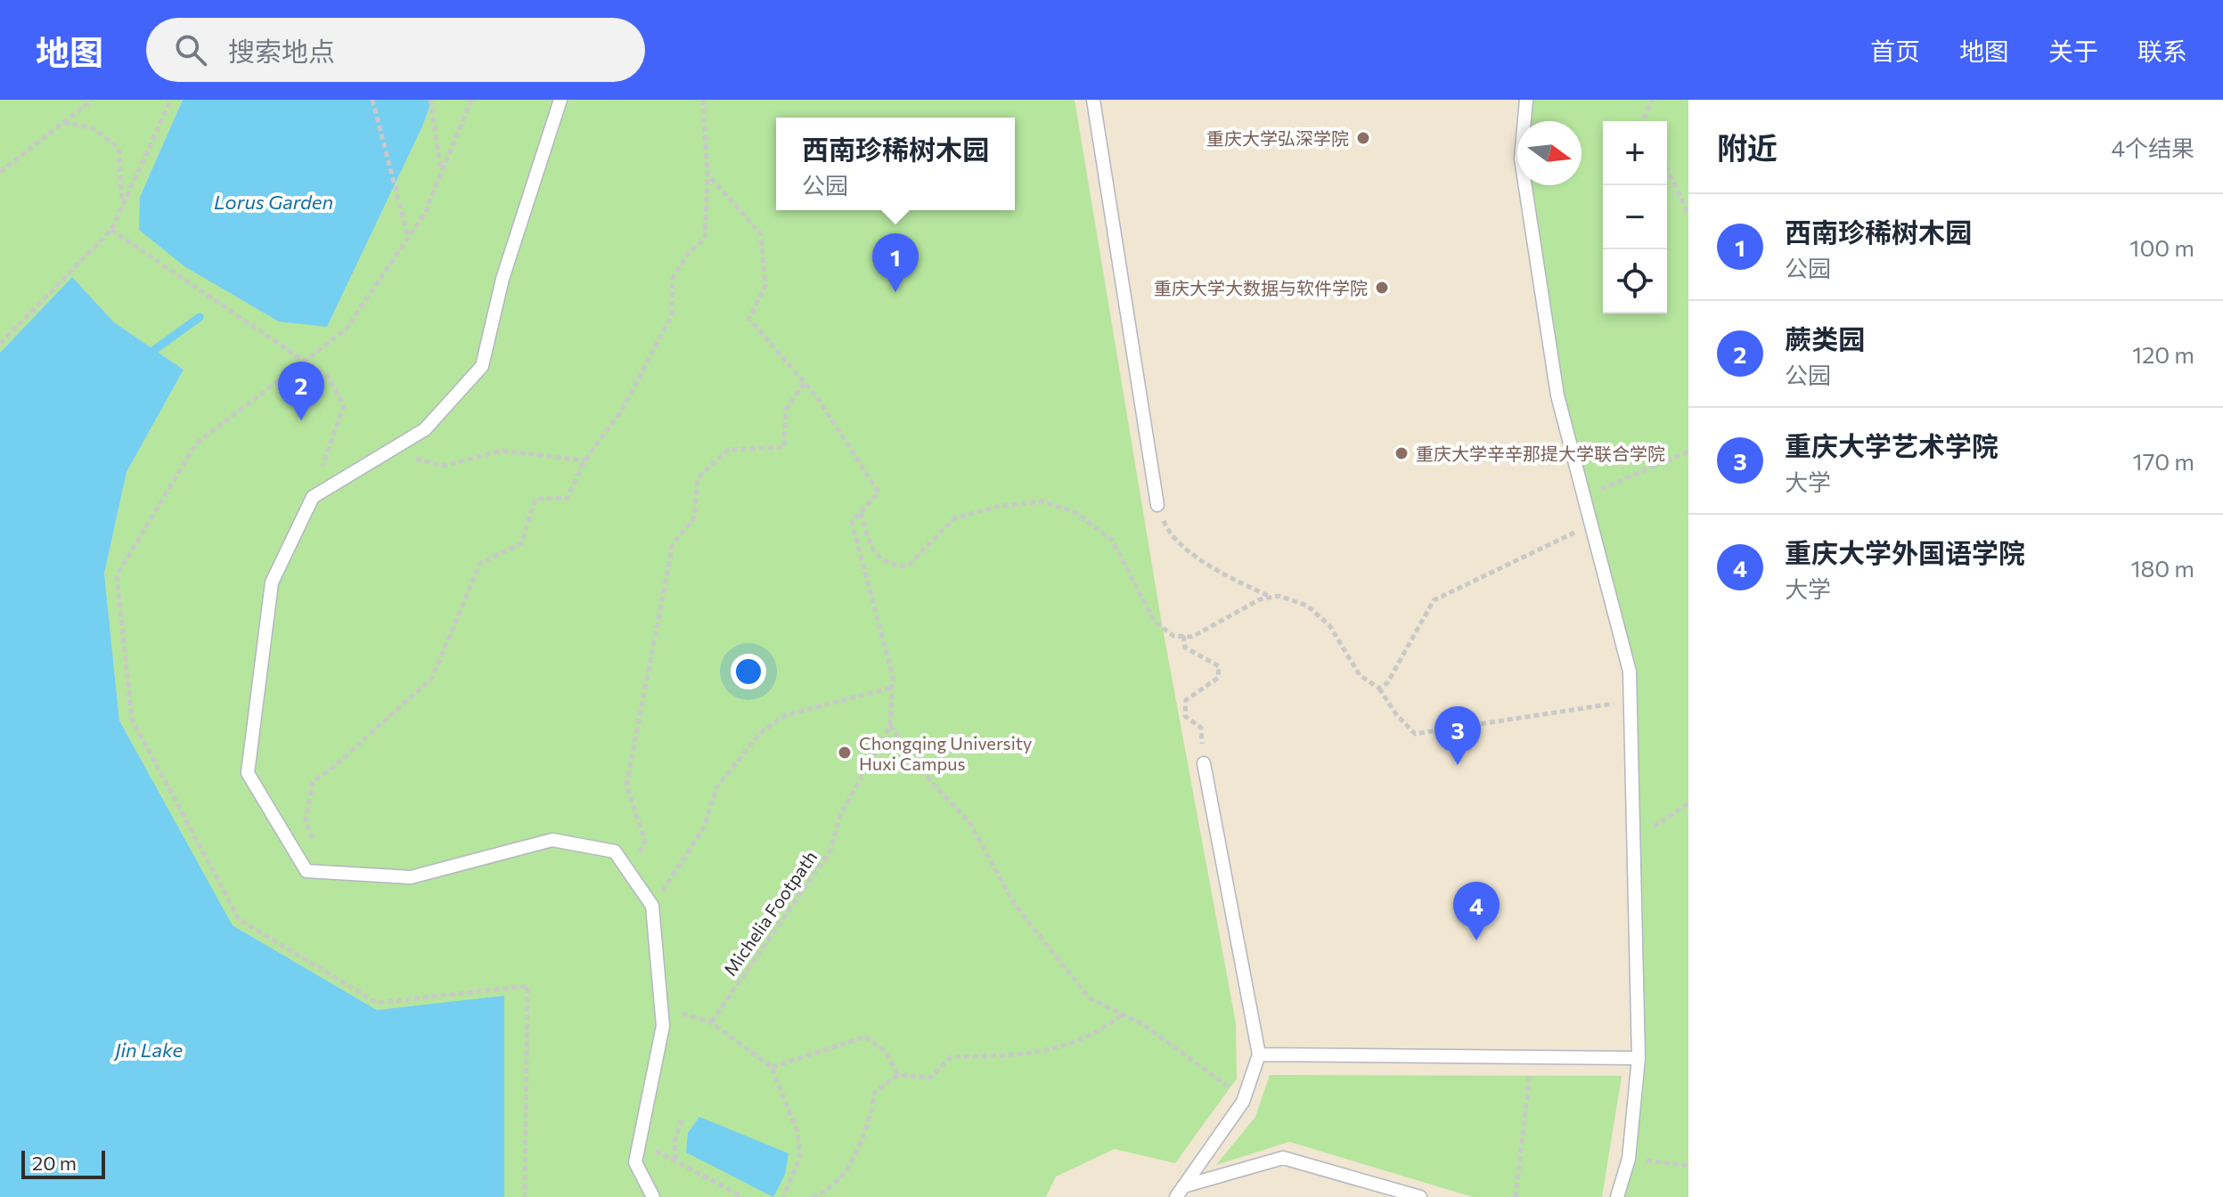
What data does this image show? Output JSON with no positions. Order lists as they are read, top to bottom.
{
  "streets": {
    "path": ["Michelia Footpath"]
  },
  "water": ["Lorus Garden", "Jin Lake"],
  "places": [
    "重庆大学弘深学院",
    "重庆大学大数据与软件学院",
    "重庆大学辛辛那提大学联合学院",
    "Chongqing University Huxi Campus"
  ],
  "scale_bar": "20 m",
  "north": "right",
  "page": {
    "header": "地图",
    "search": "搜索地点",
    "nav": [
      "首页",
      "地图",
      "关于",
      "联系"
    ],
    "heading": ["附近", "4个结果"],
    "popup": ["西南珍稀树木园", "公园"],
    "map_buttons": ["+", "−"],
    "list": [
      {
        "mark": "1",
        "name": "西南珍稀树木园",
        "note": "公园",
        "value": "100 m"
      },
      {
        "mark": "2",
        "name": "蕨类园",
        "note": "公园",
        "value": "120 m"
      },
      {
        "mark": "3",
        "name": "重庆大学艺术学院",
        "note": "大学",
        "value": "170 m"
      },
      {
        "mark": "4",
        "name": "重庆大学外国语学院",
        "note": "大学",
        "value": "180 m"
      }
    ],
    "pins": [
      "1",
      "2",
      "3",
      "4"
    ],
    "scale": "20 m"
  }
}
